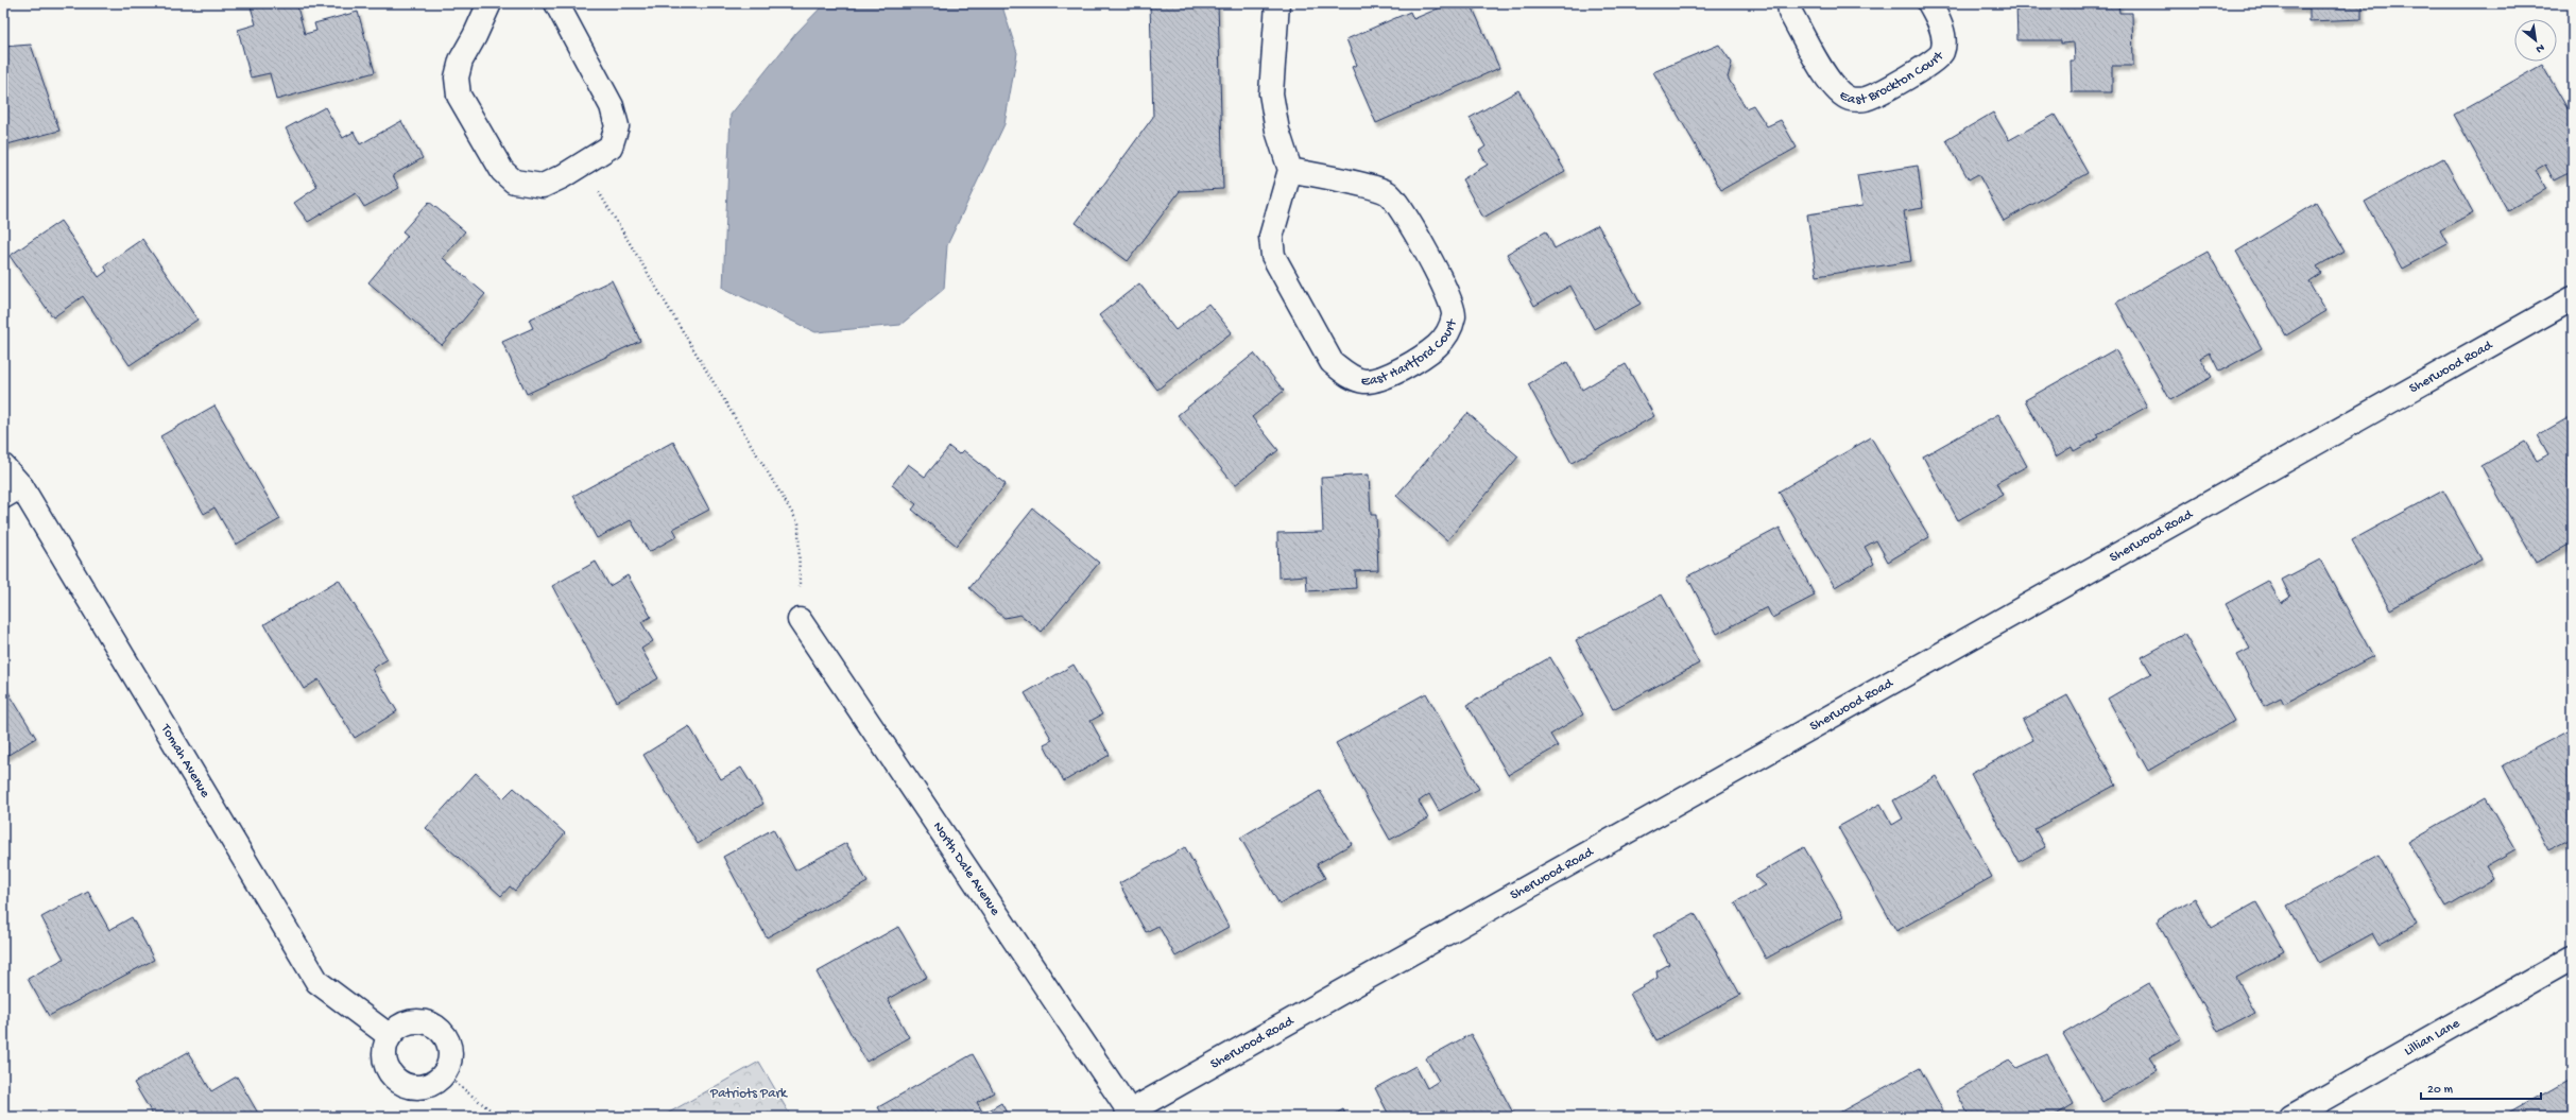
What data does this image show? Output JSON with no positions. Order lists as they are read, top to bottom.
{
  "streets": {
    "street": [
      "East Brockton Court",
      "East Hartford Court",
      "Sherwood Road",
      "Tomah Avenue",
      "North Dale Avenue",
      "Lillian Lane"
    ]
  },
  "crossings": [
    ["Sherwood Road", "North Dale Avenue"]
  ],
  "parks": ["Patriots Park"],
  "scale_bar": "20 m",
  "north": "bottom right"
}
